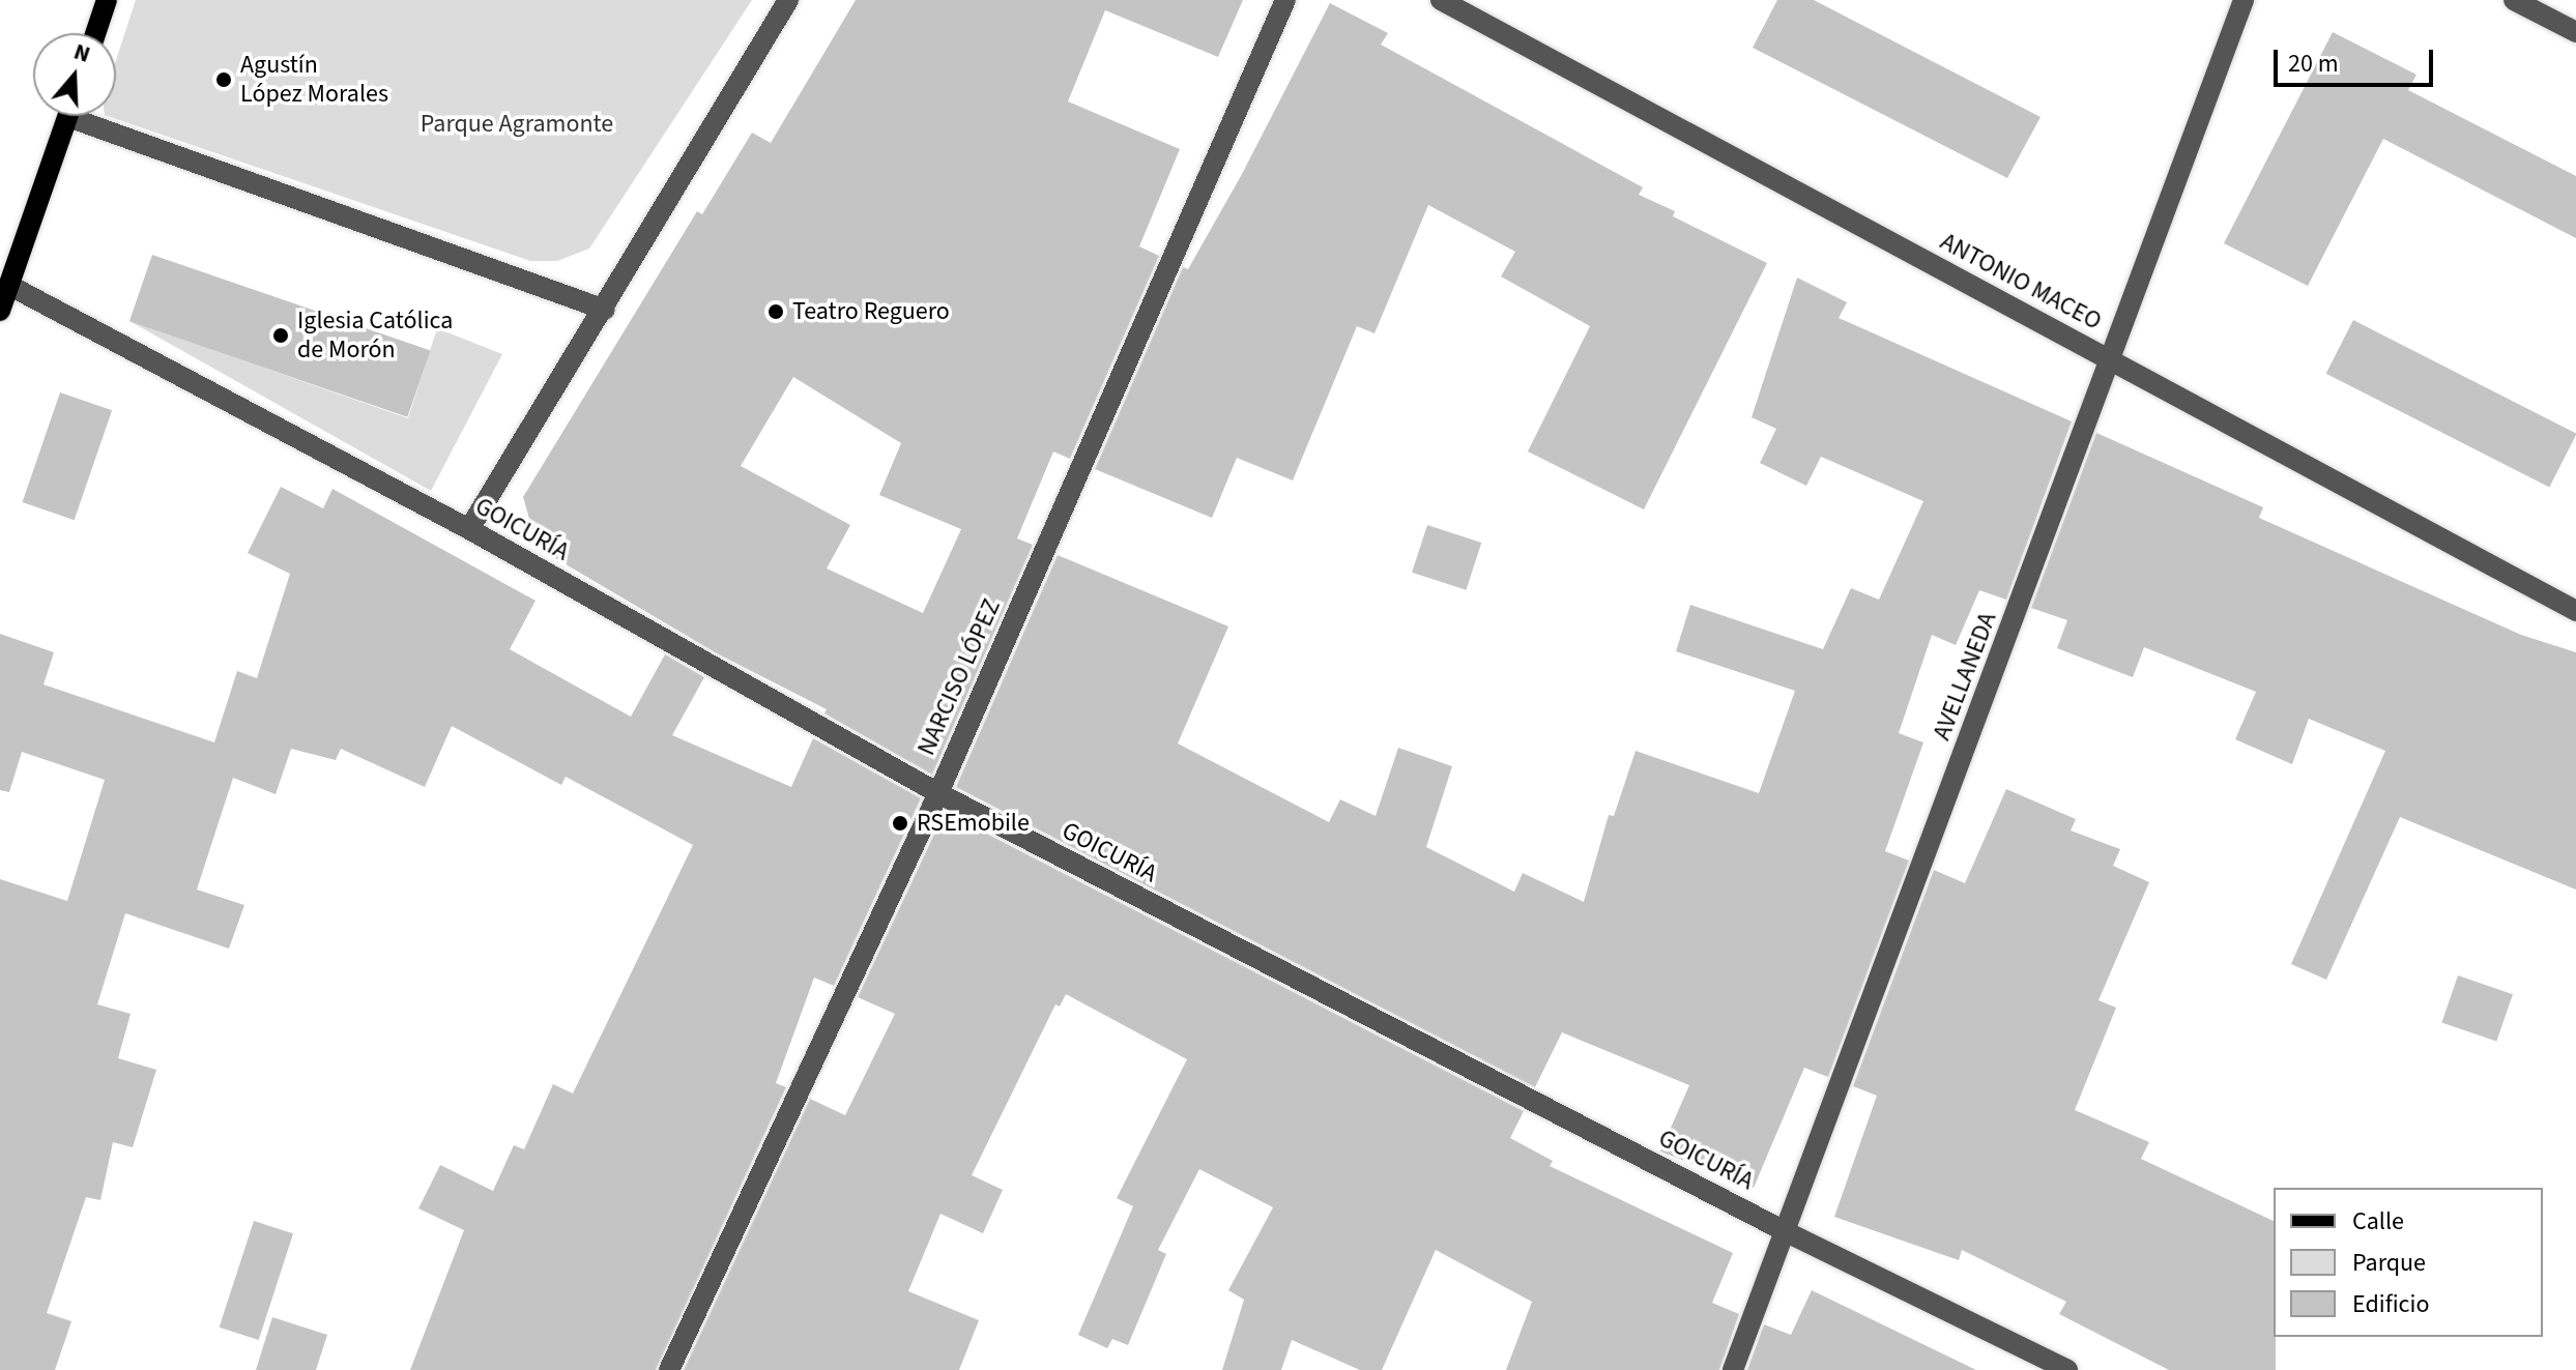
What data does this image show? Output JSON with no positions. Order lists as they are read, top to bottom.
{
  "streets": {
    "street": [
      "ANTONIO MACEO",
      "GOICURÍA",
      "AVELLANEDA",
      "NARCISO LÓPEZ"
    ]
  },
  "crossings": [
    ["ANTONIO MACEO", "AVELLANEDA"],
    ["GOICURÍA", "AVELLANEDA"],
    ["GOICURÍA", "NARCISO LÓPEZ"]
  ],
  "parks": ["Parque Agramonte"],
  "places": [
    "Agustín López Morales",
    "Teatro Reguero",
    "Iglesia Católica de Morón",
    "RSEmobile"
  ],
  "legend": ["Calle", "Parque", "Edificio"],
  "scale_bar": "20 m",
  "north": "top"
}
